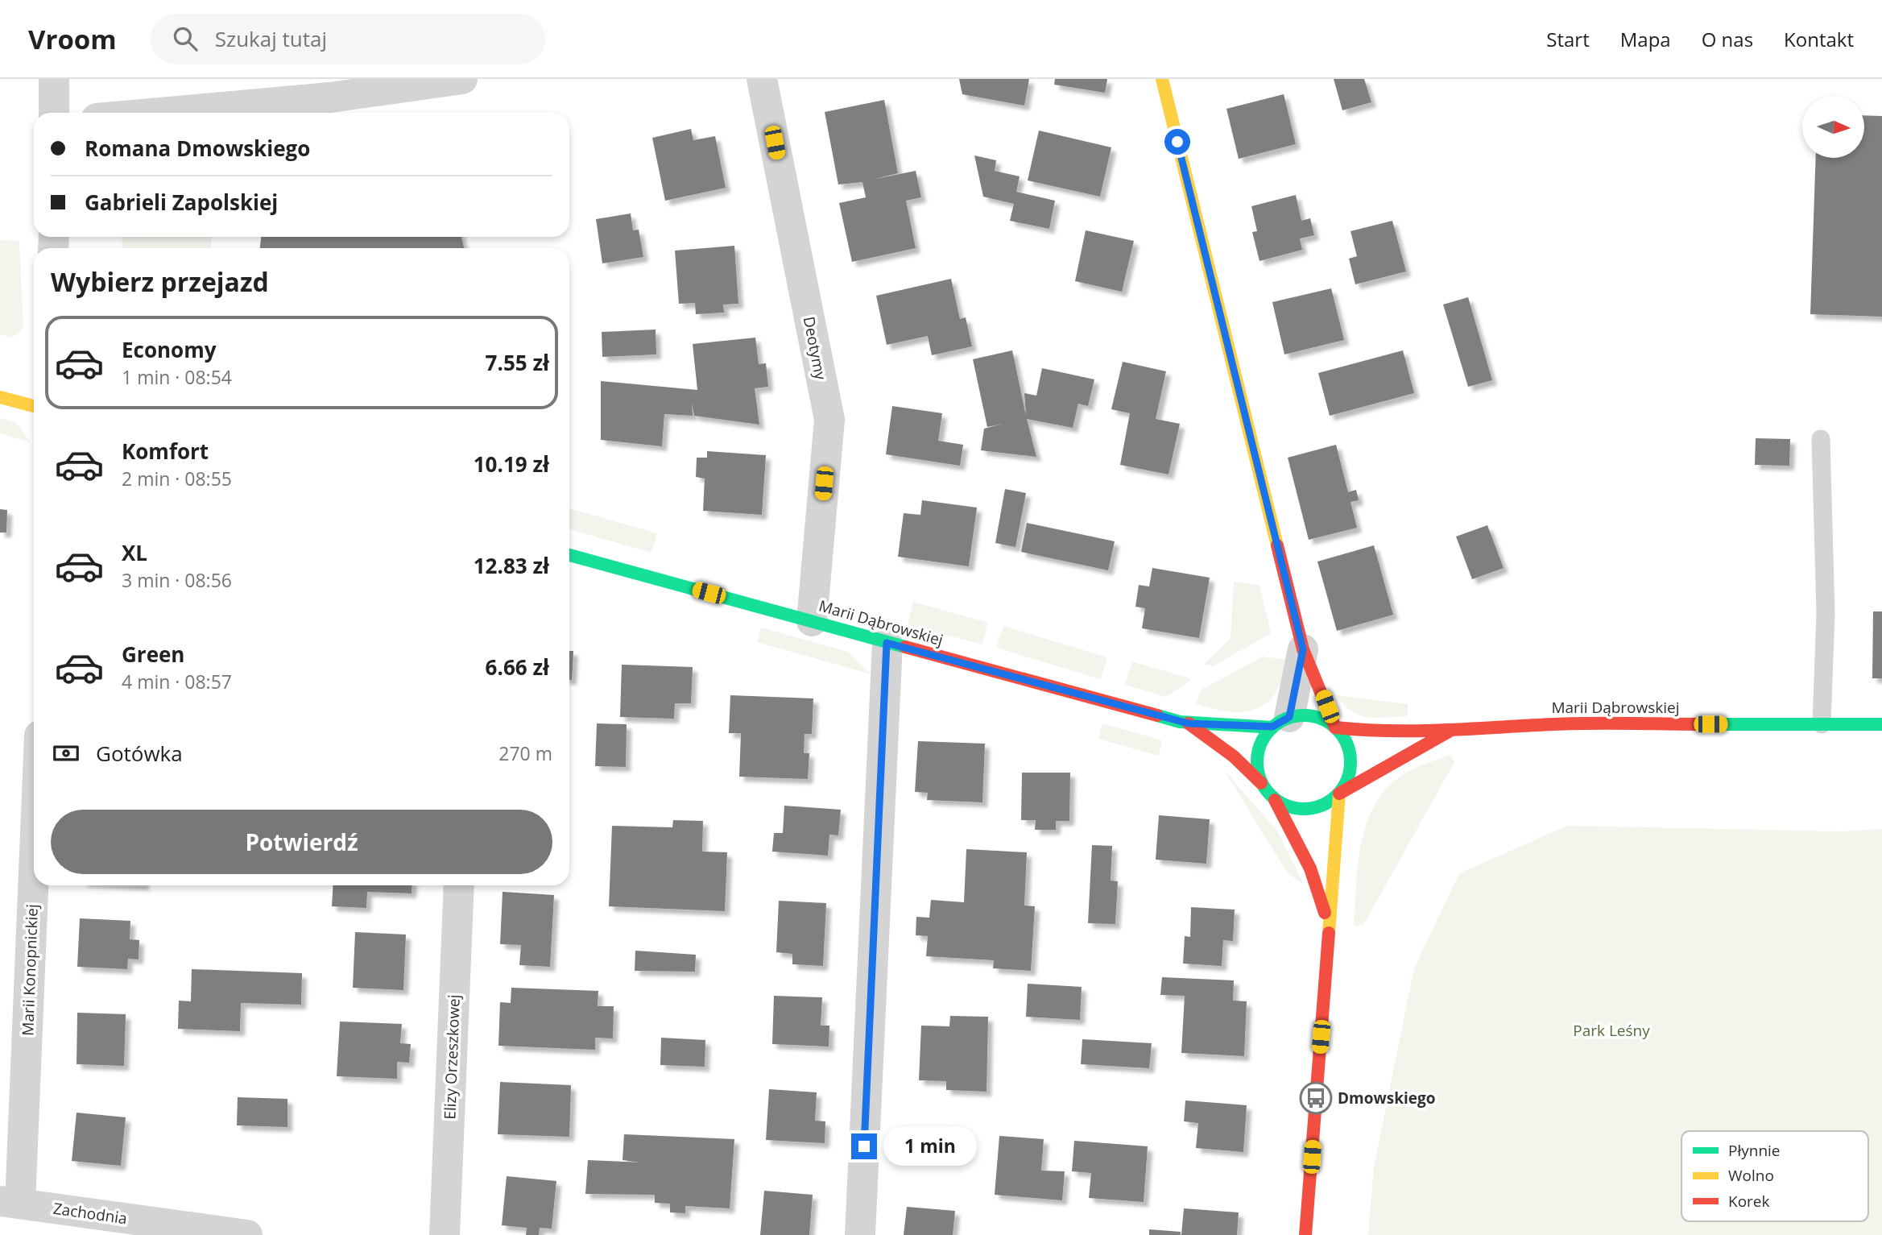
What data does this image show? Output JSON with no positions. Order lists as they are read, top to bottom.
{
  "streets": {
    "street": [
      "Deotymy",
      "Marii Dąbrowskiej",
      "Marii Konopnickiej",
      "Elizy Orzeszkowej",
      "Zachodnia"
    ]
  },
  "crossings": [
    ["Deotymy", "Marii Dąbrowskiej"],
    ["Marii Konopnickiej", "Zachodnia"]
  ],
  "parks": ["Park Leśny"],
  "places": {
    "bus stop": ["Dmowskiego"]
  },
  "legend": ["Płynnie", "Wolno", "Korek"],
  "north": "right",
  "page": {
    "header": "Vroom",
    "search": "Szukaj tutaj",
    "nav": [
      "Start",
      "Mapa",
      "O nas",
      "Kontakt"
    ],
    "banner": ["Romana Dmowskiego", "Gabrieli Zapolskiej"],
    "heading": "Wybierz przejazd",
    "list": [
      {
        "name": "Economy",
        "note": "1 min · 08:54",
        "value": "7.55 zł"
      },
      {
        "name": "Komfort",
        "note": "2 min · 08:55",
        "value": "10.19 zł"
      },
      {
        "name": "XL",
        "note": "3 min · 08:56",
        "value": "12.83 zł"
      },
      {
        "name": "Green",
        "note": "4 min · 08:57",
        "value": "6.66 zł"
      }
    ],
    "pay": ["Gotówka", "270 m"],
    "buttons": "Potwierdź",
    "bubble": "1 min"
  }
}
